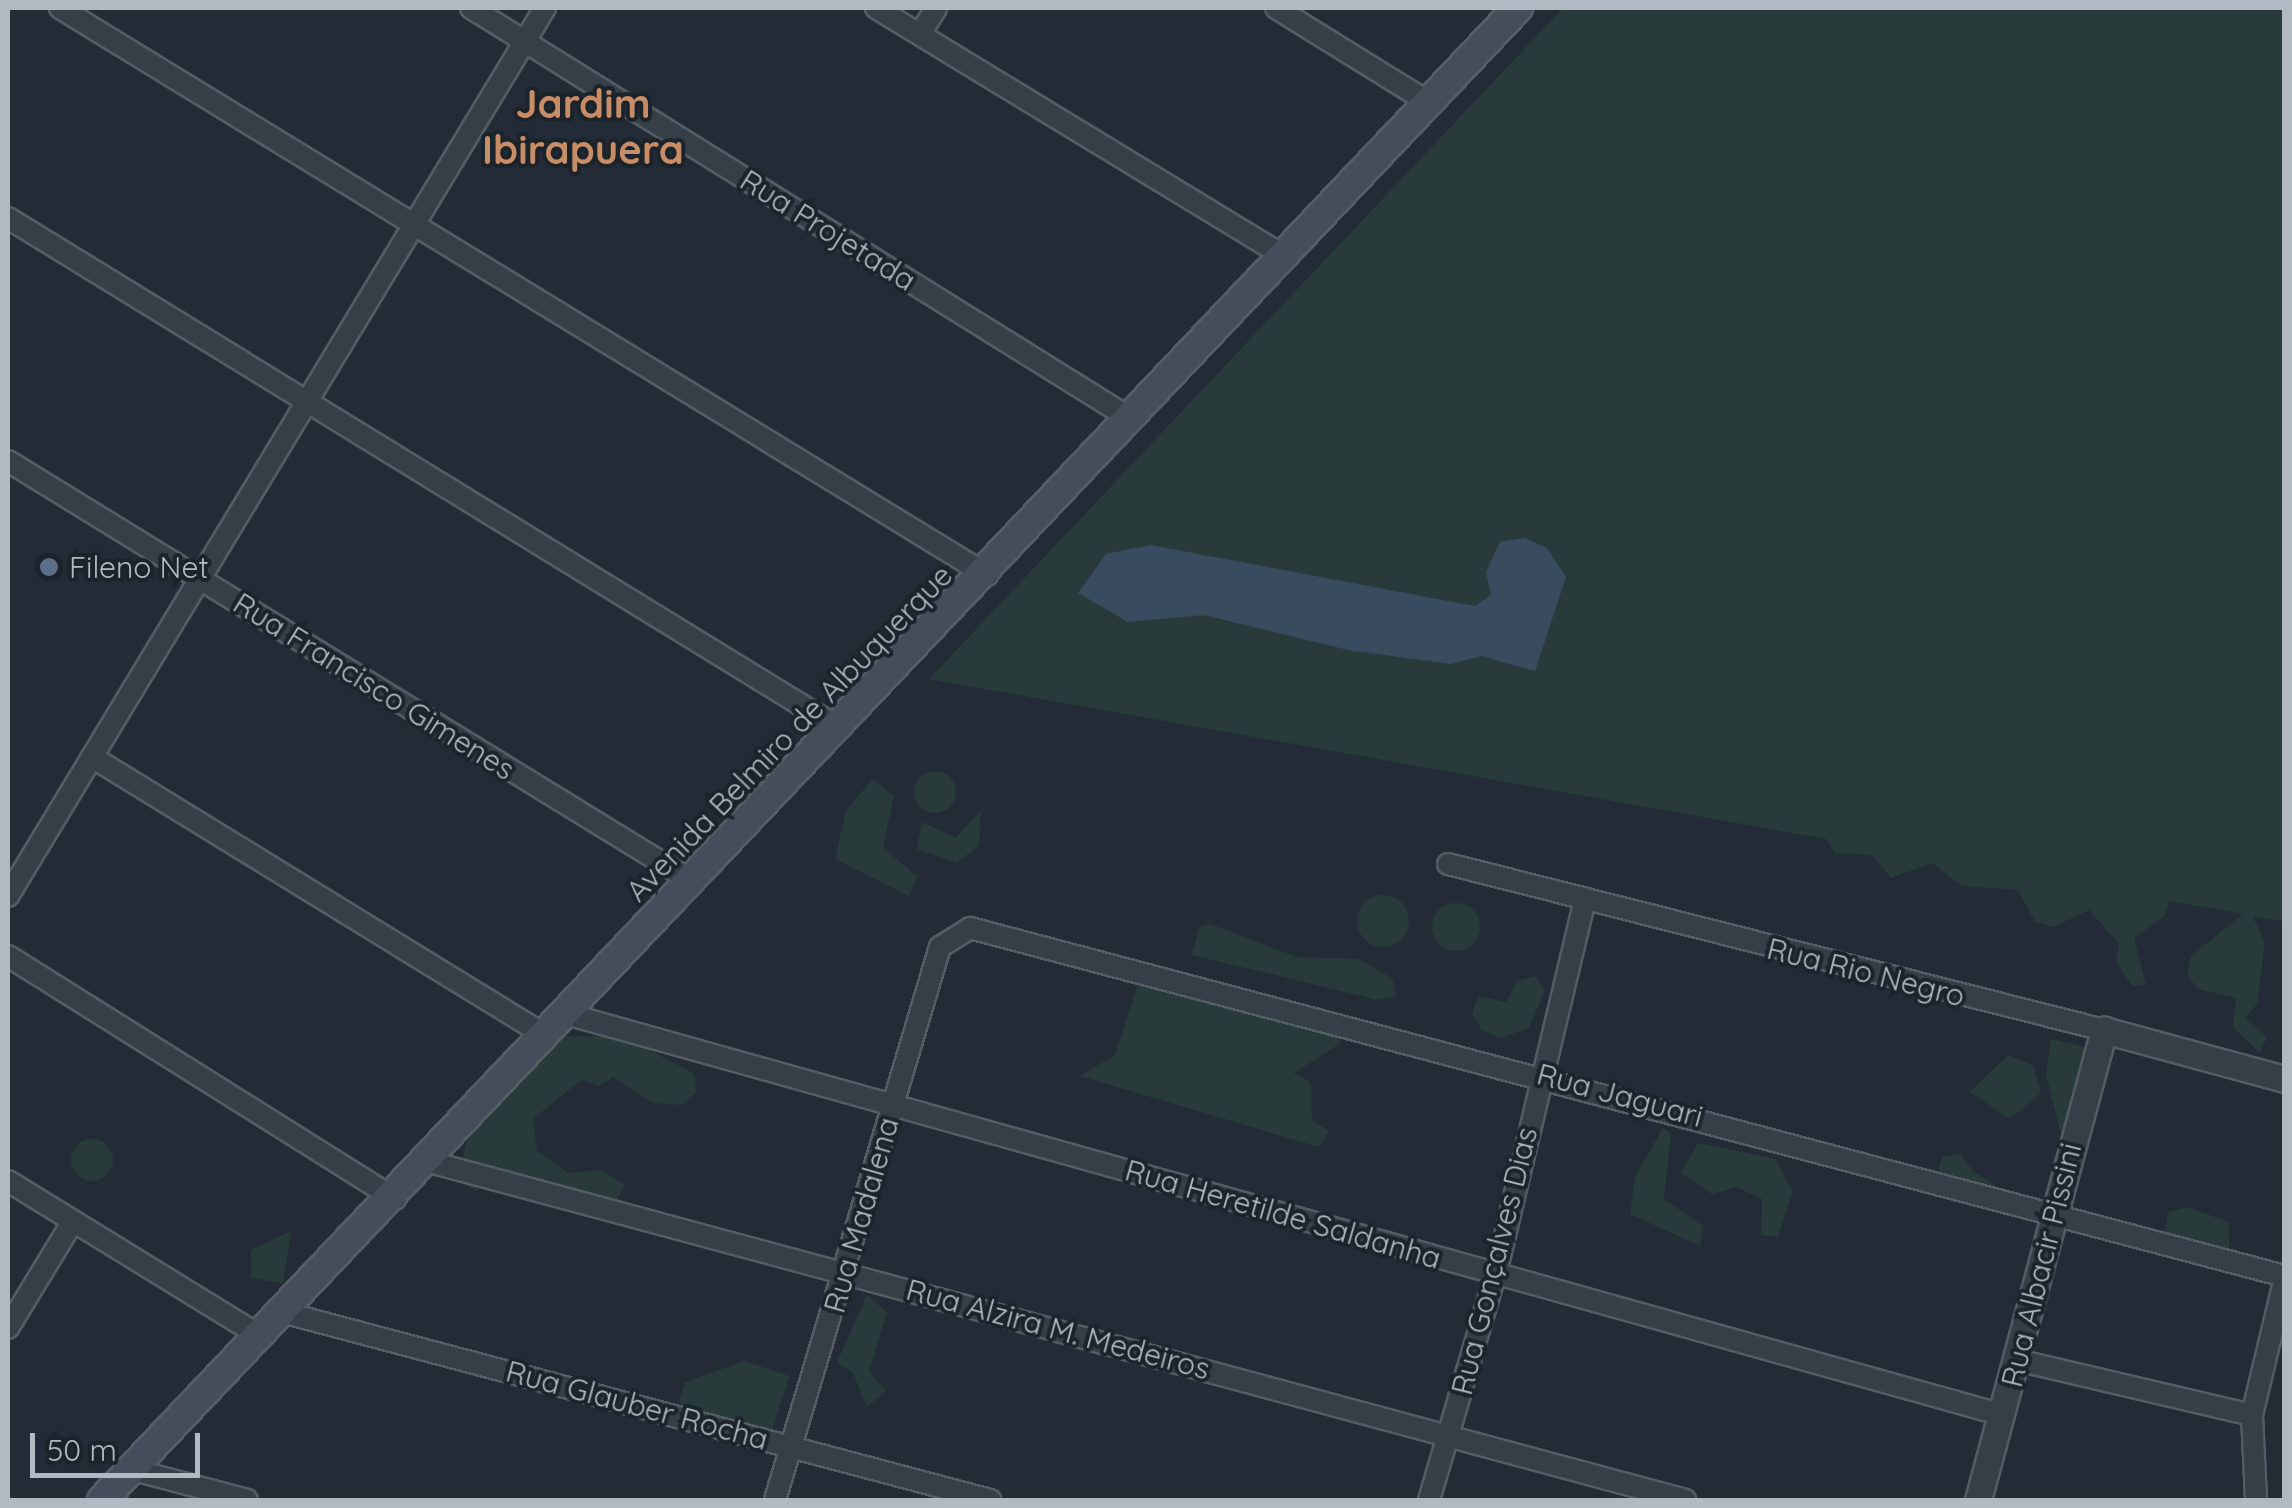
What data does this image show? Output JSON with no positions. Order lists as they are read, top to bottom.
{
  "streets": {
    "main road": ["Avenida Belmiro de Albuquerque"],
    "street": [
      "Rua Projetada",
      "Rua Francisco Gimenes",
      "Rua Rio Negro",
      "Rua Jaguari",
      "Rua Heretilde Saldanha",
      "Rua Madalena",
      "Rua Gonçalves Dias",
      "Rua Albacir Pissini",
      "Rua Alzira M. Medeiros",
      "Rua Glauber Rocha"
    ]
  },
  "crossings": [
    ["Rua Projetada", "Avenida Belmiro de Albuquerque"],
    ["Rua Francisco Gimenes", "Avenida Belmiro de Albuquerque"],
    ["Avenida Belmiro de Albuquerque", "Rua Heretilde Saldanha"],
    ["Avenida Belmiro de Albuquerque", "Rua Alzira M. Medeiros"],
    ["Avenida Belmiro de Albuquerque", "Rua Glauber Rocha"],
    ["Rua Rio Negro", "Rua Gonçalves Dias"],
    ["Rua Rio Negro", "Rua Albacir Pissini"],
    ["Rua Jaguari", "Rua Madalena"],
    ["Rua Jaguari", "Rua Gonçalves Dias"],
    ["Rua Jaguari", "Rua Albacir Pissini"],
    ["Rua Heretilde Saldanha", "Rua Madalena"],
    ["Rua Heretilde Saldanha", "Rua Gonçalves Dias"],
    ["Rua Heretilde Saldanha", "Rua Albacir Pissini"],
    ["Rua Madalena", "Rua Alzira M. Medeiros"],
    ["Rua Madalena", "Rua Glauber Rocha"],
    ["Rua Gonçalves Dias", "Rua Alzira M. Medeiros"]
  ],
  "districts": ["Jardim Ibirapuera"],
  "places": ["Fileno Net"],
  "scale_bar": "50 m"
}
